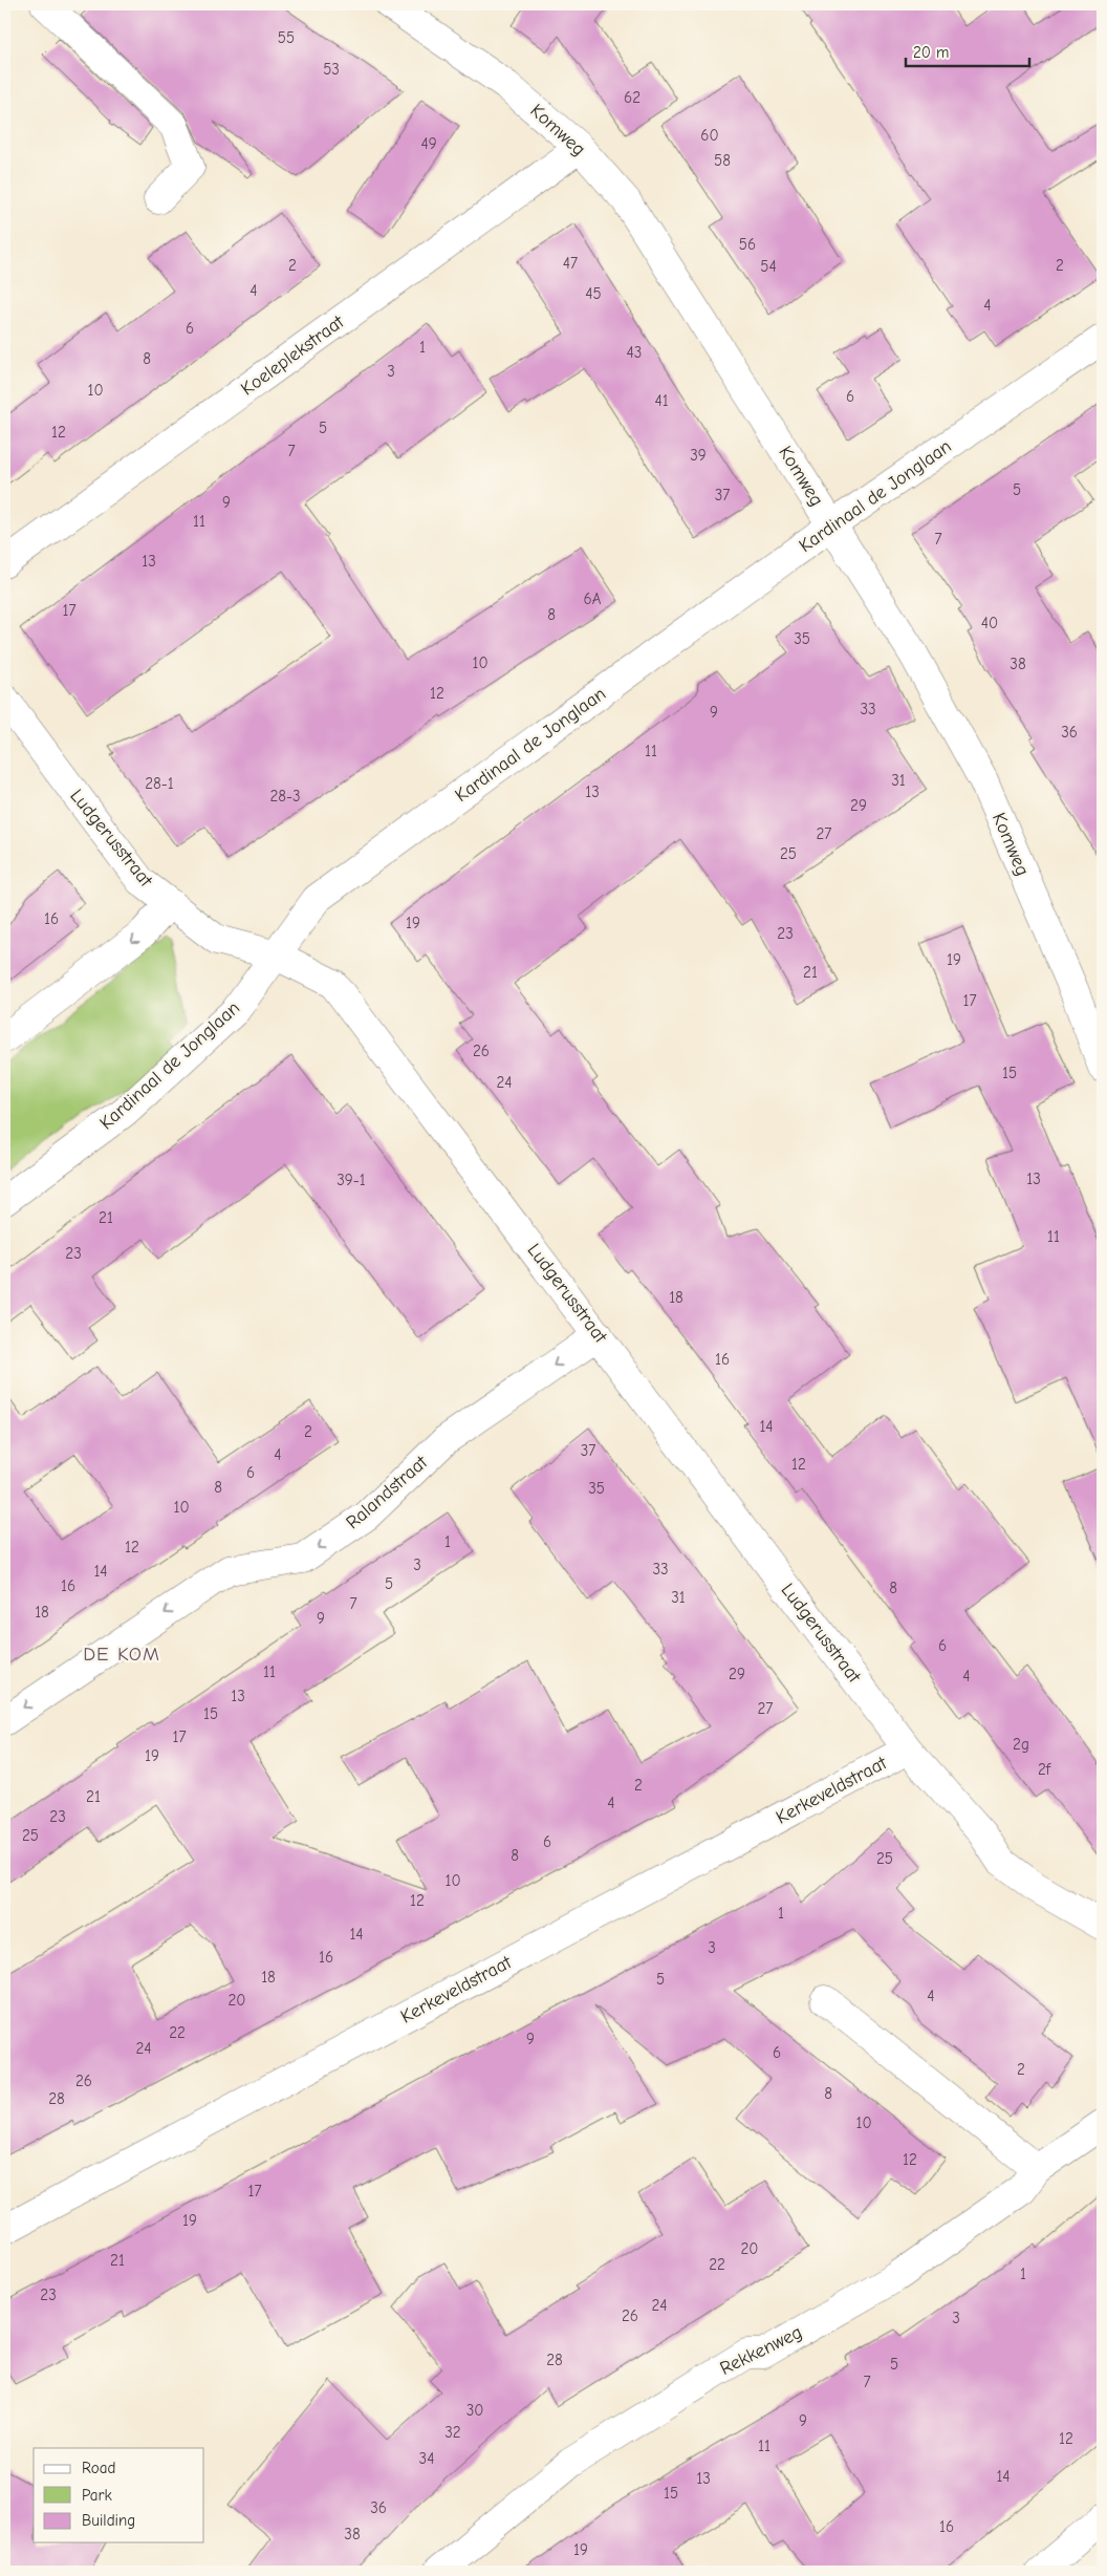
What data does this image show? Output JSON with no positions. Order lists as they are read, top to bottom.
{
  "streets": {
    "street": [
      "Komweg",
      "Koeleplekstraat",
      "Kardinaal de Jonglaan",
      "Ludgerusstraat",
      "Ralandstraat",
      "Kerkeveldstraat",
      "Rekkenweg"
    ]
  },
  "crossings": [
    ["Komweg", "Koeleplekstraat"],
    ["Komweg", "Kardinaal de Jonglaan"],
    ["Kardinaal de Jonglaan", "Ludgerusstraat"],
    ["Ludgerusstraat", "Ralandstraat"],
    ["Ludgerusstraat", "Kerkeveldstraat"]
  ],
  "one_way": ["Ralandstraat"],
  "districts": ["DE KOM"],
  "house_numbers": [
    "55",
    "53",
    "62",
    "60",
    "49",
    "58",
    "56",
    "47",
    "2",
    "2",
    "54",
    "4",
    "45",
    "4",
    "6",
    "1",
    "43",
    "8",
    "3",
    "10",
    "6",
    "41",
    "5",
    "12",
    "7",
    "39",
    "5",
    "37",
    "9",
    "11",
    "7",
    "13",
    "6A",
    "17",
    "8",
    "40",
    "35",
    "10",
    "38",
    "12",
    "33",
    "9",
    "36",
    "11",
    "31",
    "28-1",
    "13",
    "28-3",
    "29",
    "27",
    "25",
    "16",
    "19",
    "23",
    "19",
    "21",
    "17",
    "26",
    "15",
    "24",
    "13",
    "39-1",
    "21",
    "11",
    "23",
    "18",
    "16",
    "14",
    "2",
    "37",
    "4",
    "12",
    "6",
    "8",
    "35",
    "10",
    "1",
    "12",
    "3",
    "33",
    "14",
    "5",
    "16",
    "8",
    "31",
    "7",
    "18",
    "9",
    "6",
    "11",
    "29",
    "4",
    "13",
    "27",
    "15",
    "17",
    "2g",
    "19",
    "2f",
    "2",
    "21",
    "4",
    "23",
    "25",
    "6",
    "8",
    "25",
    "10",
    "12",
    "1",
    "14",
    "3",
    "16",
    "18",
    "5",
    "4",
    "20",
    "22",
    "9",
    "24",
    "6",
    "2",
    "26",
    "8",
    "28",
    "10",
    "12",
    "17",
    "19",
    "20",
    "21",
    "22",
    "1",
    "23",
    "24",
    "26",
    "3",
    "28",
    "5",
    "7",
    "30",
    "9",
    "32",
    "12",
    "11",
    "34",
    "14",
    "13",
    "15",
    "36",
    "16",
    "38",
    "19"
  ],
  "legend": ["Road", "Park", "Building"],
  "scale_bar": "20 m"
}
